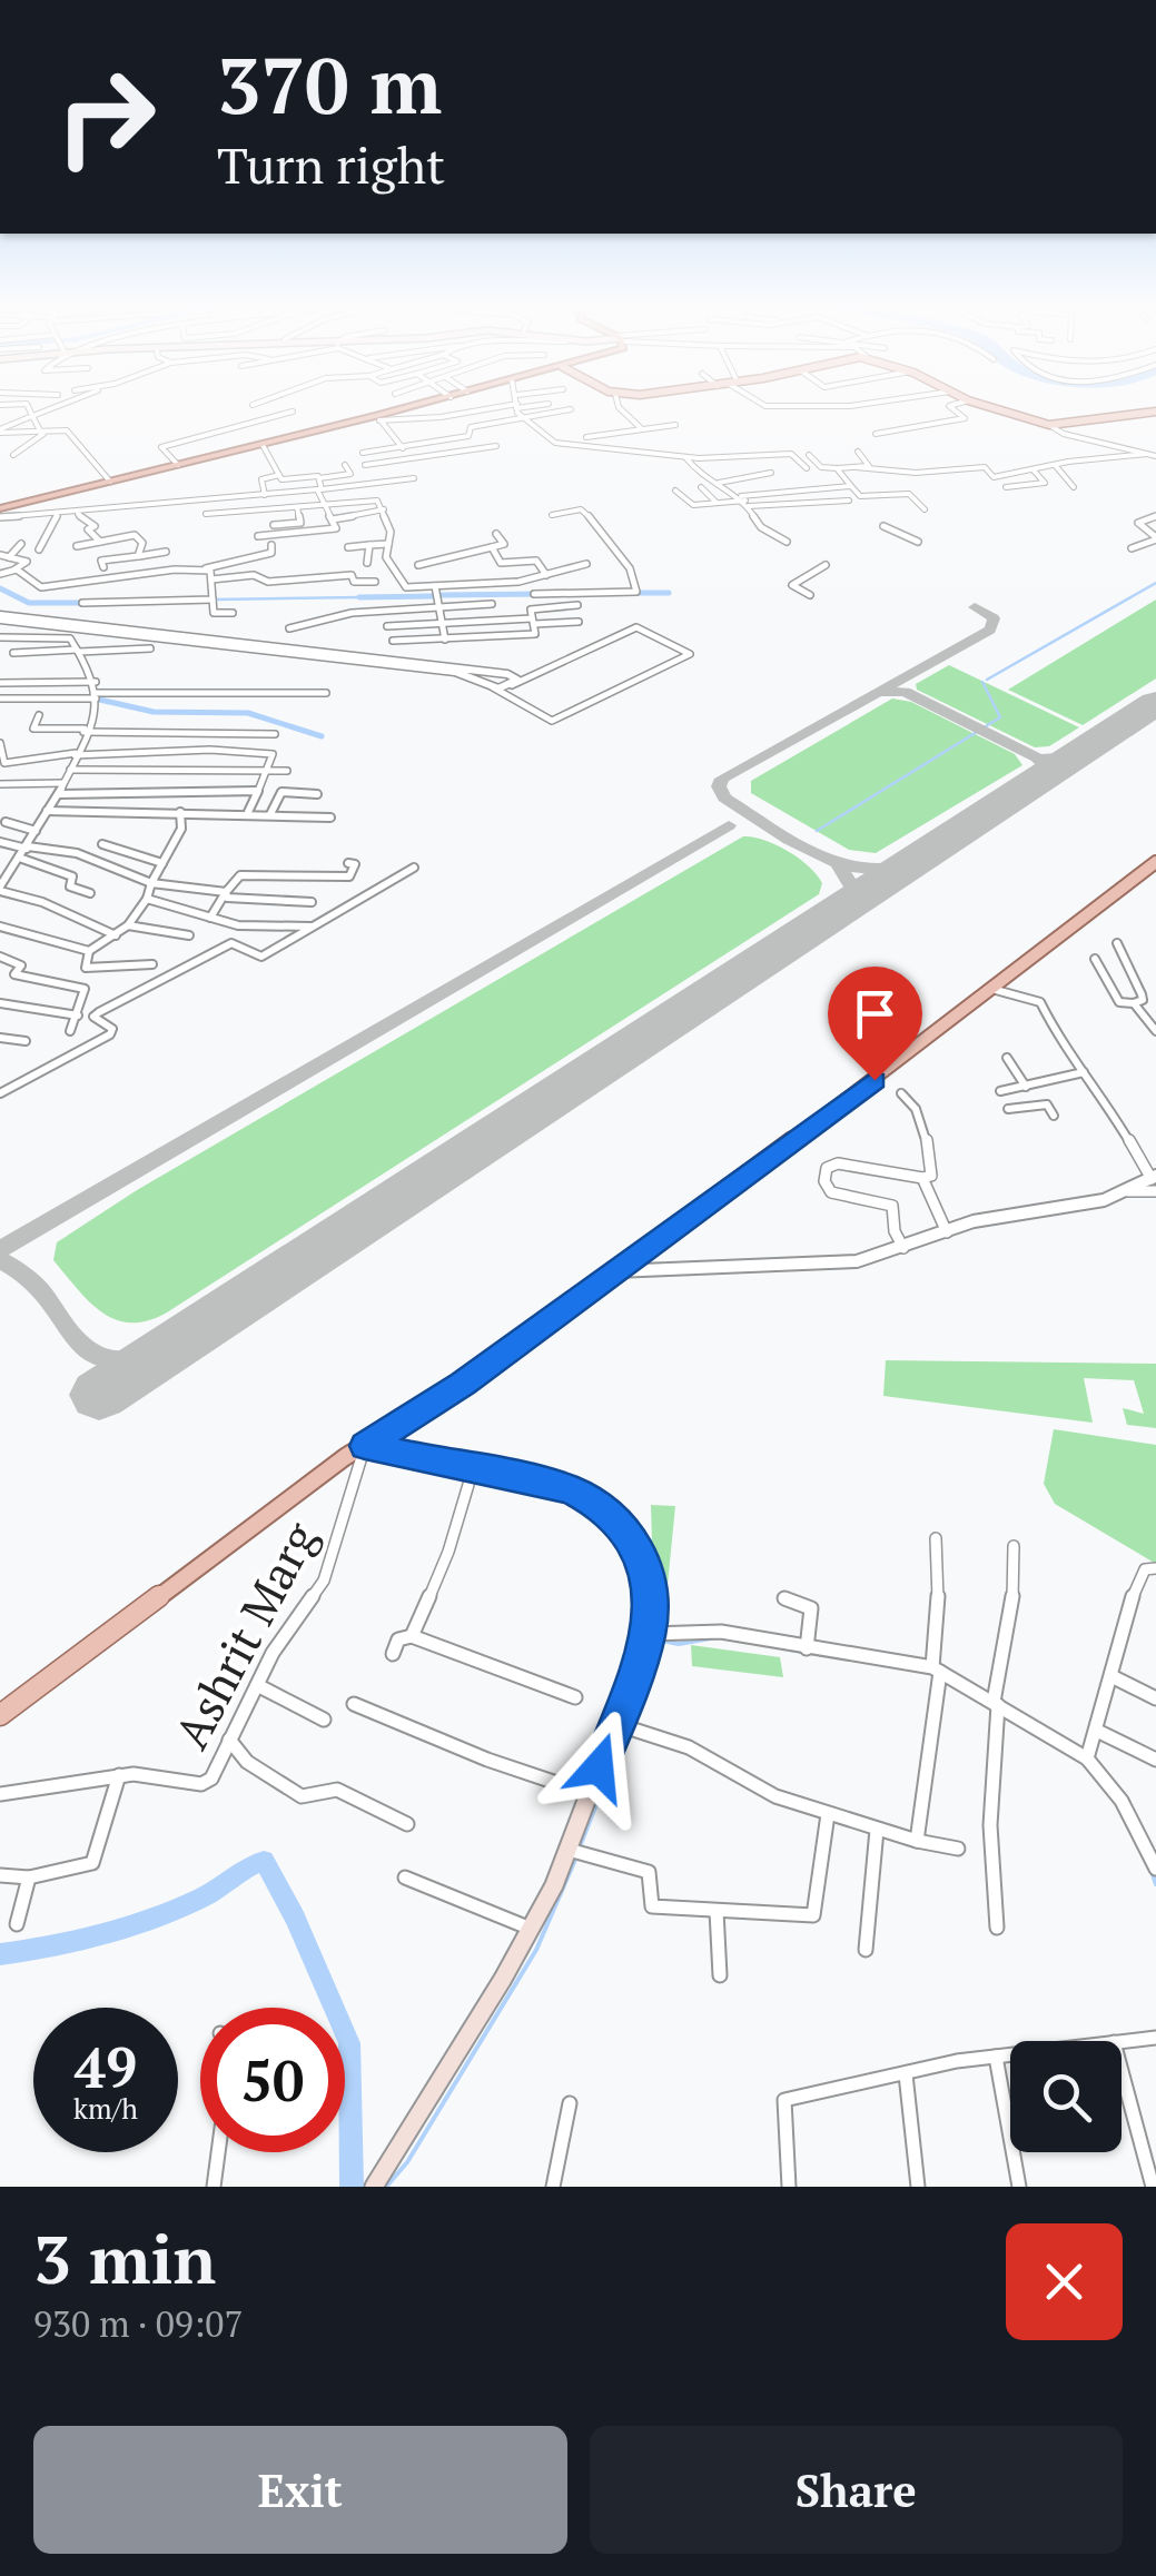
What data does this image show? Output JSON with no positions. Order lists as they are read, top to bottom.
{
  "streets": {
    "street": ["Ashrit Marg"]
  },
  "page": {
    "turn": ["370 m", "Turn right"],
    "speed": "49 km/h",
    "limit": "50",
    "heading": ["3 min", "930 m · 09:07"],
    "buttons": ["Exit", "Share"]
  }
}
